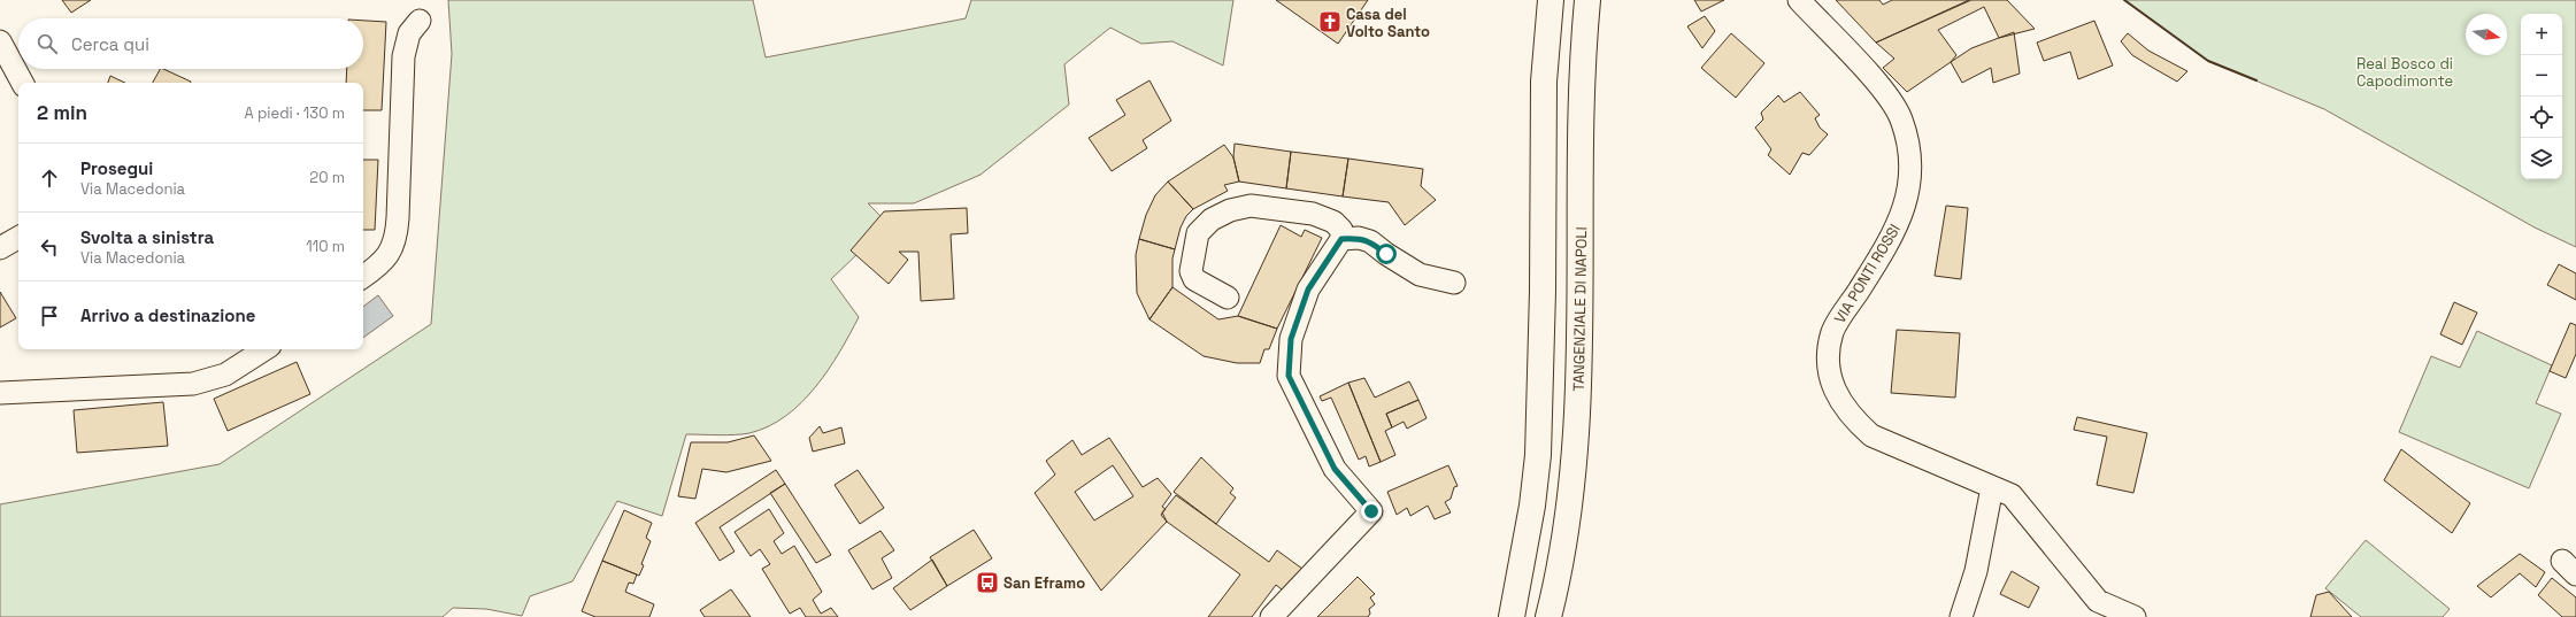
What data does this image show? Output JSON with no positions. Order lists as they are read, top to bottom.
{
  "streets": {
    "highway": ["TANGENZIALE DI NAPOLI"],
    "street": ["VIA PONTI ROSSI"]
  },
  "parks": ["Real Bosco di Capodimonte"],
  "places": {
    "church": ["Casa del Volto Santo"],
    "bus stop": ["San Eframo"]
  },
  "north": "right",
  "page": {
    "map_buttons": ["+", "−"],
    "search": "Cerca qui",
    "heading": ["2 min", "A piedi · 130 m"],
    "list": [
      ["Prosegui", "Via Macedonia", "20 m"],
      ["Svolta a sinistra", "Via Macedonia", "110 m"],
      "Arrivo a destinazione"
    ]
  }
}
